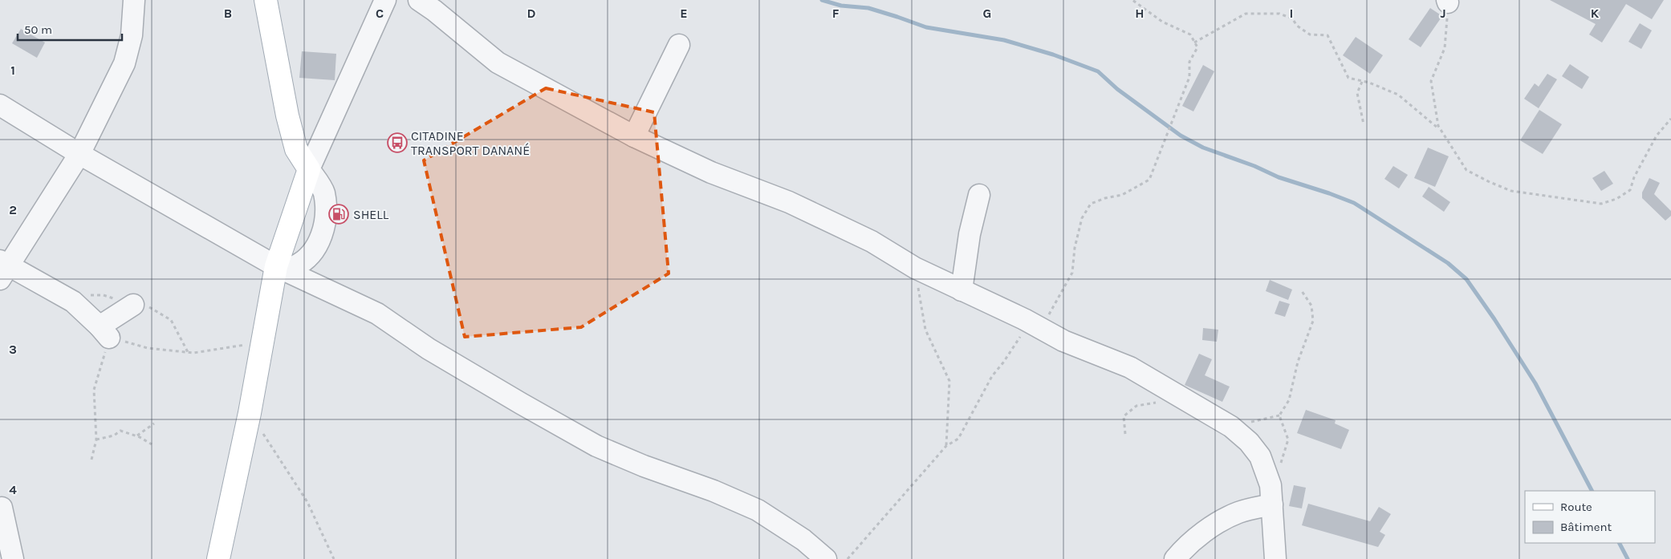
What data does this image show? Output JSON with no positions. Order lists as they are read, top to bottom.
{
  "places": {
    "bus stop": ["CITADINE TRANSPORT DANANÉ"],
    "fuel station": ["SHELL"]
  },
  "legend": ["Route", "Bâtiment"],
  "scale_bar": "50 m",
  "grid": {
    "columns": [
      "B",
      "C",
      "D",
      "E",
      "F",
      "G",
      "H",
      "I",
      "J",
      "K"
    ],
    "rows": [
      "1",
      "2",
      "3",
      "4"
    ]
  }
}
